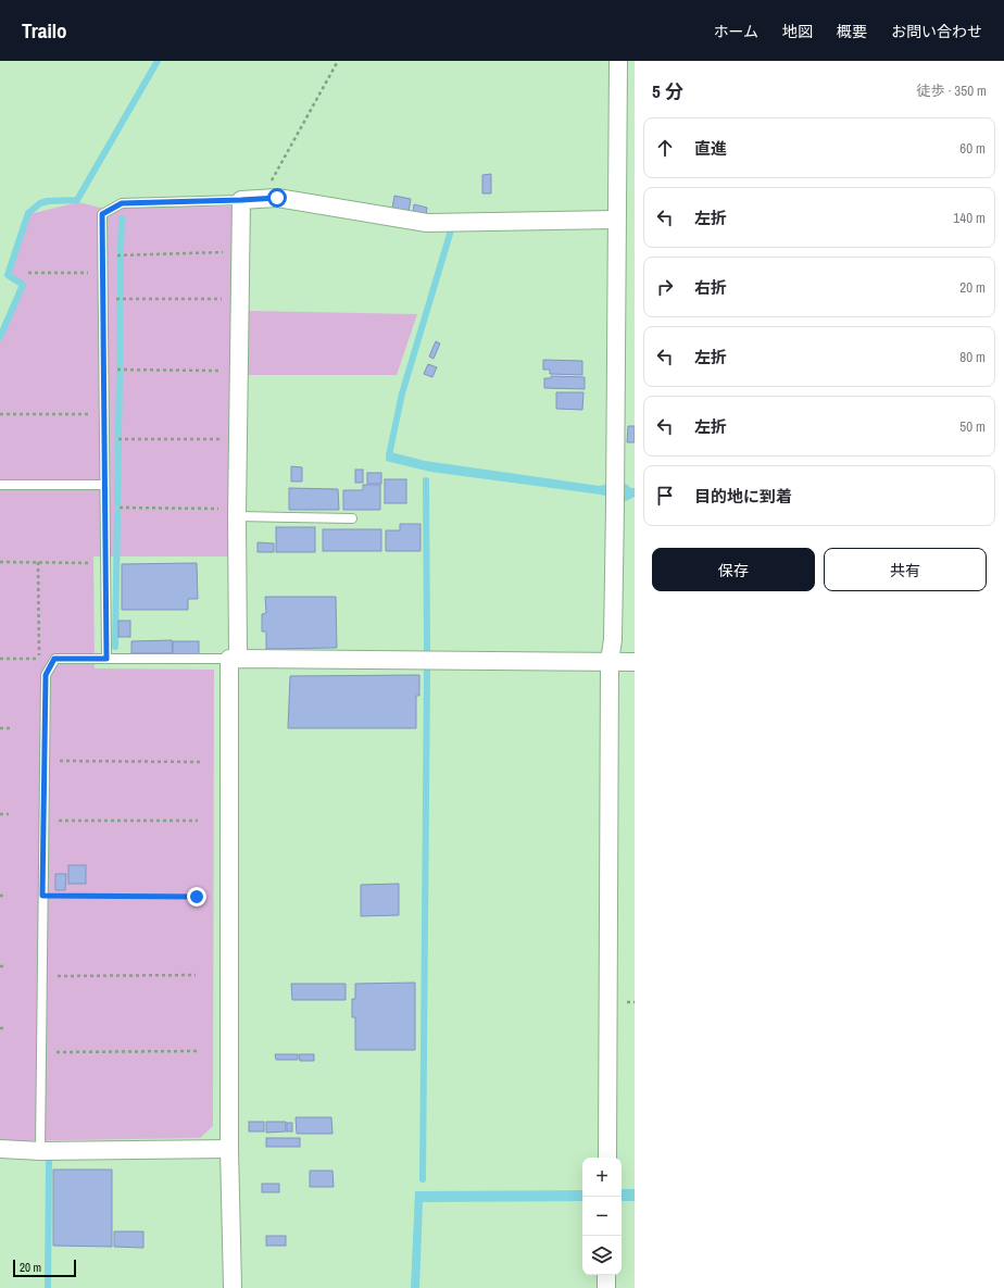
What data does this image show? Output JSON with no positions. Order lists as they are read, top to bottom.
{
  "scale_bar": "20 m",
  "page": {
    "header": "Trailo",
    "nav": [
      "ホーム",
      "地図",
      "概要",
      "お問い合わせ"
    ],
    "heading": ["5 分", "徒歩 · 350 m"],
    "list": [
      ["直進", "60 m"],
      ["左折", "140 m"],
      ["右折", "20 m"],
      ["左折", "80 m"],
      ["左折", "50 m"],
      "目的地に到着"
    ],
    "buttons": ["保存", "共有"],
    "map_buttons": ["+", "−"],
    "scale": "20 m"
  }
}
